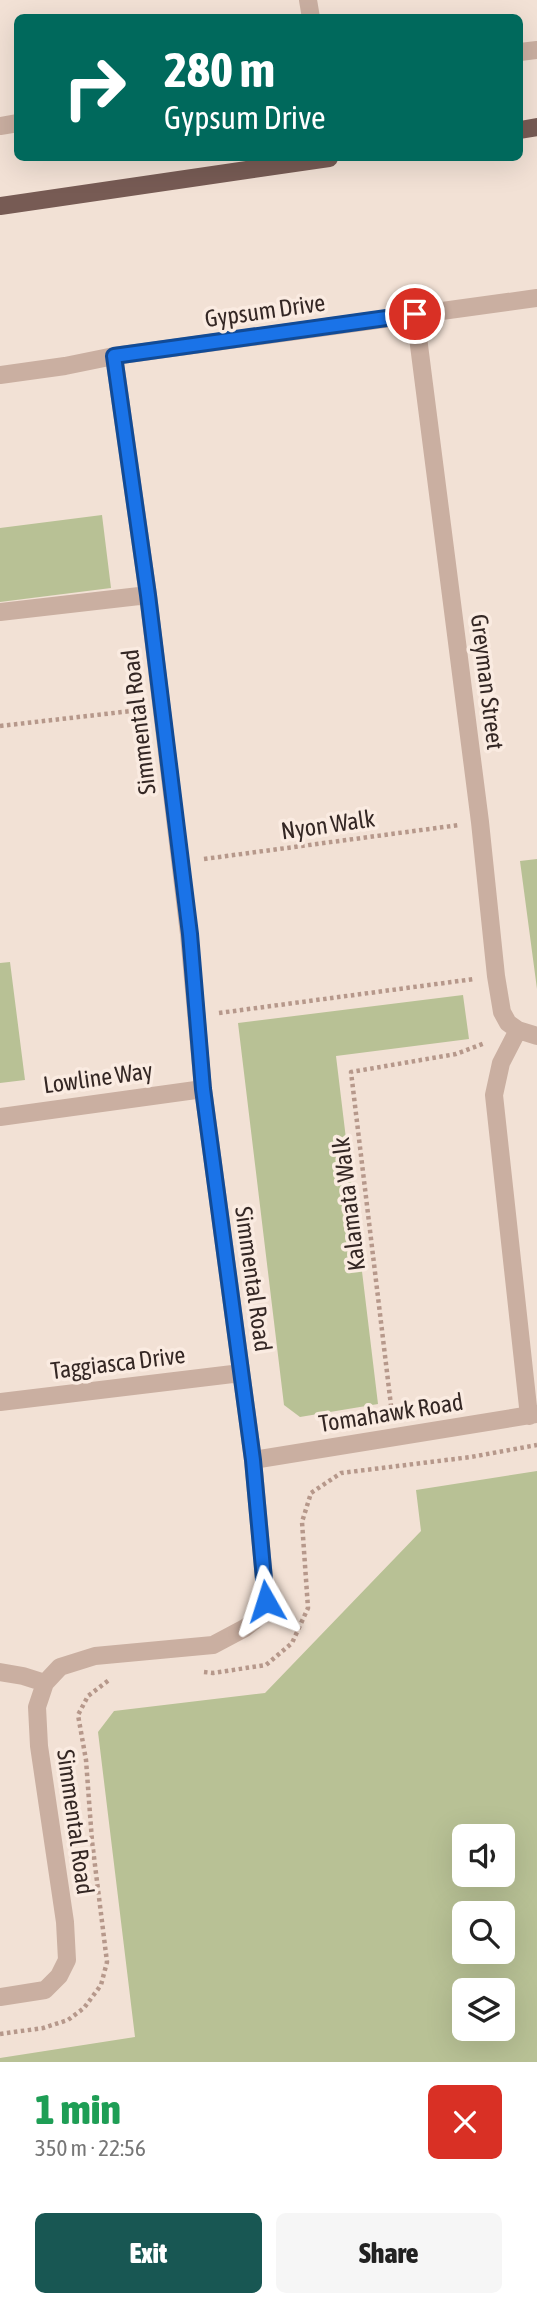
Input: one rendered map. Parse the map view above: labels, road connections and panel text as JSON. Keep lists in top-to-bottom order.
{
  "streets": {
    "street": [
      "Gypsum Drive",
      "Greyman Street",
      "Simmental Road",
      "Lowline Way",
      "Taggiasca Drive",
      "Tomahawk Road"
    ],
    "path": ["Nyon Walk", "Kalamata Walk"]
  },
  "crossings": [
    ["Gypsum Drive", "Greyman Street"],
    ["Gypsum Drive", "Simmental Road"],
    ["Greyman Street", "Nyon Walk"],
    ["Simmental Road", "Nyon Walk"],
    ["Simmental Road", "Lowline Way"],
    ["Simmental Road", "Taggiasca Drive"],
    ["Simmental Road", "Tomahawk Road"],
    ["Kalamata Walk", "Tomahawk Road"]
  ],
  "page": {
    "turn": ["280 m", "Gypsum Drive"],
    "heading": ["1 min", "350 m · 22:56"],
    "buttons": ["Exit", "Share"]
  }
}
